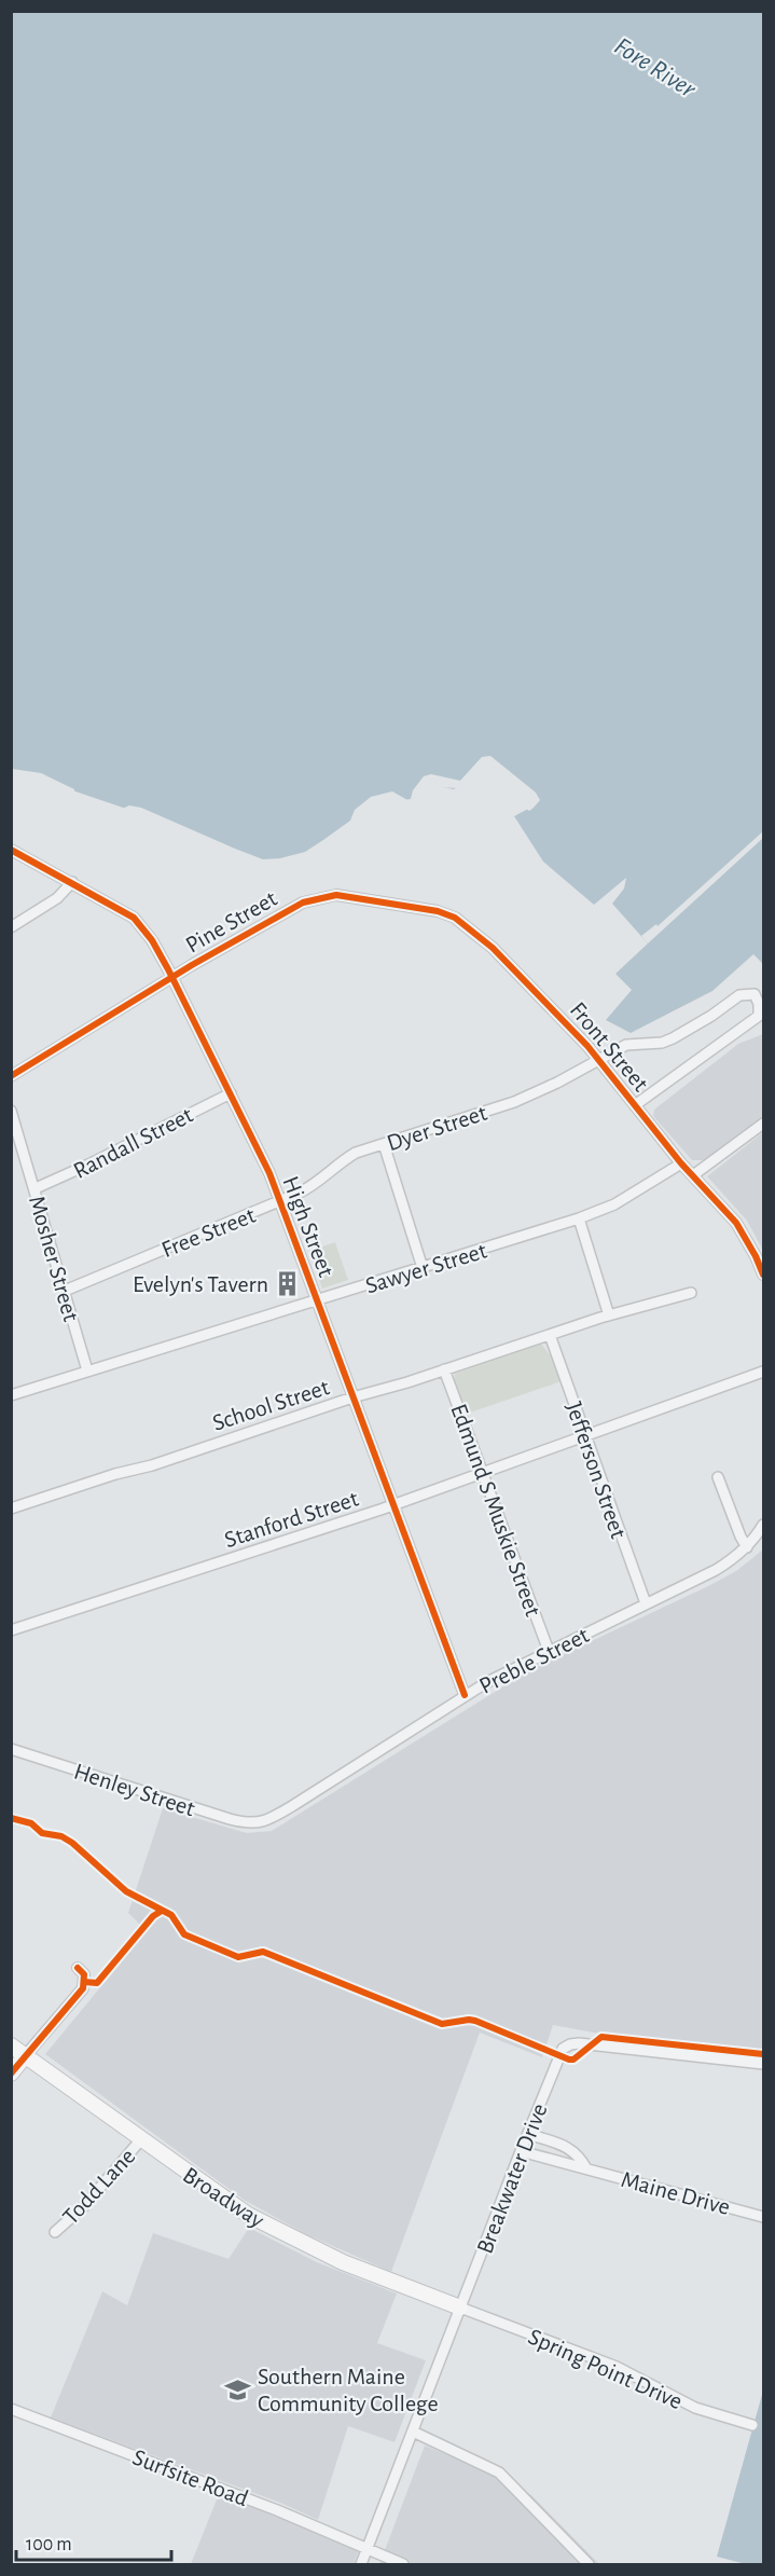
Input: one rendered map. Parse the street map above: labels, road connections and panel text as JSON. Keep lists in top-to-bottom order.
{
  "streets": {
    "street": [
      "Pine Street",
      "Front Street",
      "Dyer Street",
      "Randall Street",
      "High Street",
      "Free Street",
      "Mosher Street",
      "Sawyer Street",
      "School Street",
      "Jefferson Street",
      "Edmund S Muskie Street",
      "Stanford Street",
      "Preble Street",
      "Henley Street",
      "Breakwater Drive",
      "Todd Lane",
      "Maine Drive",
      "Broadway",
      "Spring Point Drive",
      "Surfsite Road"
    ]
  },
  "crossings": [
    ["Pine Street", "Front Street"],
    ["Pine Street", "High Street"],
    ["Front Street", "Dyer Street"],
    ["Front Street", "Sawyer Street"],
    ["Dyer Street", "High Street"],
    ["Dyer Street", "Free Street"],
    ["Randall Street", "High Street"],
    ["Randall Street", "Mosher Street"],
    ["High Street", "Free Street"],
    ["High Street", "Sawyer Street"],
    ["High Street", "School Street"],
    ["High Street", "Stanford Street"],
    ["High Street", "Preble Street"],
    ["Free Street", "Mosher Street"],
    ["Mosher Street", "Sawyer Street"],
    ["School Street", "Jefferson Street"],
    ["School Street", "Edmund S Muskie Street"],
    ["Jefferson Street", "Stanford Street"],
    ["Jefferson Street", "Preble Street"],
    ["Edmund S Muskie Street", "Stanford Street"],
    ["Edmund S Muskie Street", "Preble Street"],
    ["Preble Street", "Henley Street"],
    ["Breakwater Drive", "Maine Drive"],
    ["Breakwater Drive", "Broadway"],
    ["Breakwater Drive", "Spring Point Drive"],
    ["Breakwater Drive", "Surfsite Road"],
    ["Todd Lane", "Broadway"],
    ["Broadway", "Spring Point Drive"]
  ],
  "water": ["Fore River"],
  "places": {
    "building": ["Evelyn's Tavern"],
    "school or university": ["Southern Maine Community College"]
  },
  "scale_bar": "100 m"
}
